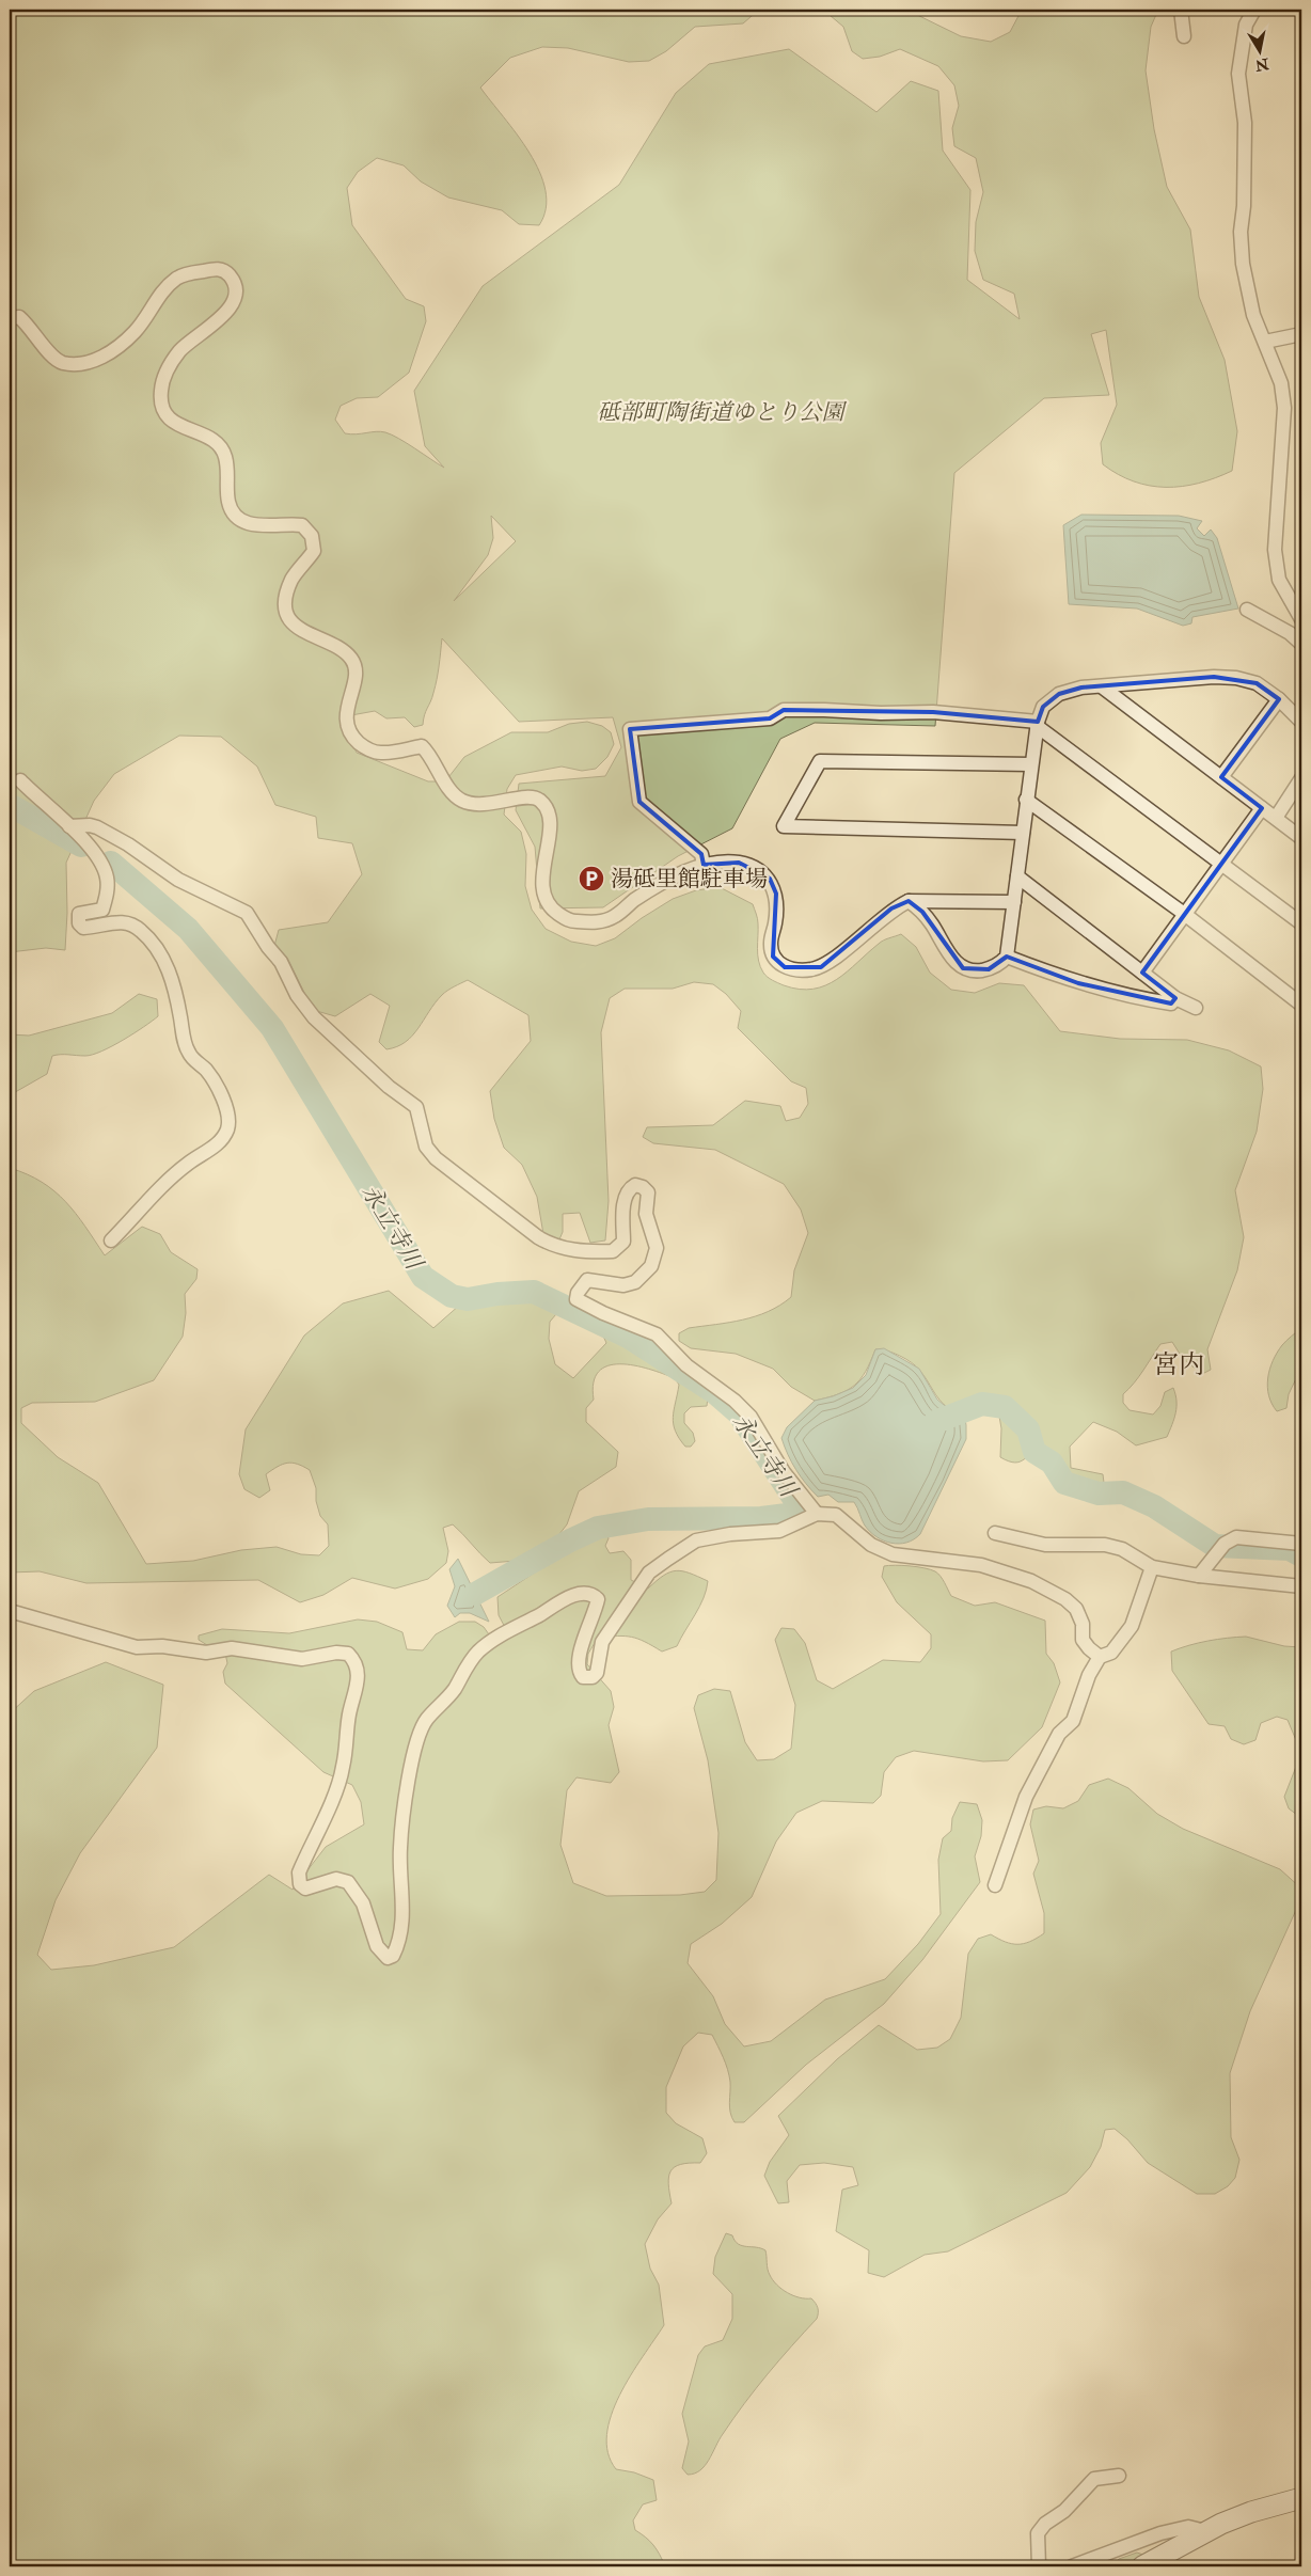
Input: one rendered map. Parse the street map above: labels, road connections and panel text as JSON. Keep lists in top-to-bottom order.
{
  "districts": ["宮内"],
  "water": ["永立寺川"],
  "parks": ["砥部町陶街道ゆとり公園"],
  "places": {
    "parking": ["湯砥里館駐車場"]
  },
  "north": "bottom"
}
